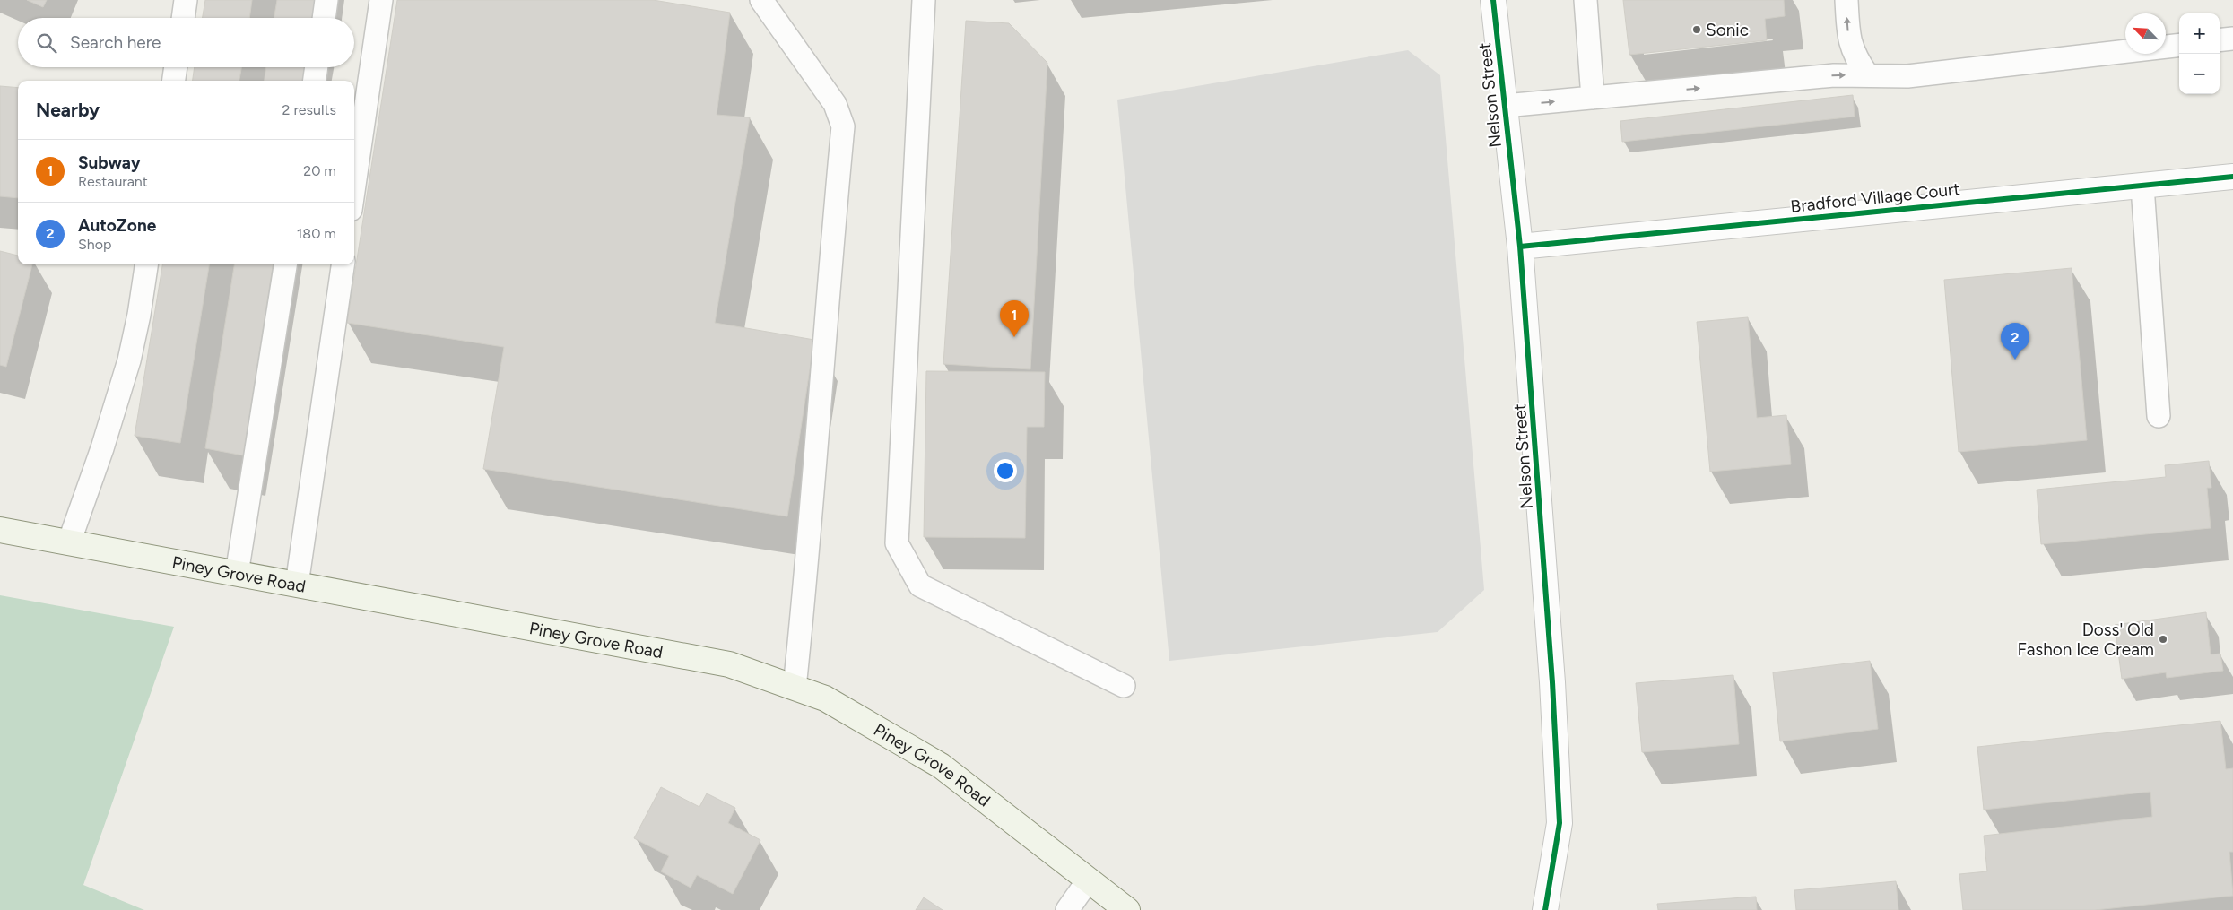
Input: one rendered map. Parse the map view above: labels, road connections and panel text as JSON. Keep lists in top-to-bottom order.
{
  "streets": {
    "main road": ["Piney Grove Road"],
    "street": ["Nelson Street", "Bradford Village Court"]
  },
  "crossings": [
    ["Nelson Street", "Bradford Village Court"]
  ],
  "places": ["Sonic", "Doss' Old Fashon Ice Cream"],
  "north": "top left",
  "page": {
    "map_buttons": ["+", "−"],
    "search": "Search here",
    "heading": ["Nearby", "2 results"],
    "list": [
      {
        "mark": "1",
        "name": "Subway",
        "note": "Restaurant",
        "value": "20 m"
      },
      {
        "mark": "2",
        "name": "AutoZone",
        "note": "Shop",
        "value": "180 m"
      }
    ],
    "pins": ["1", "2"]
  }
}
